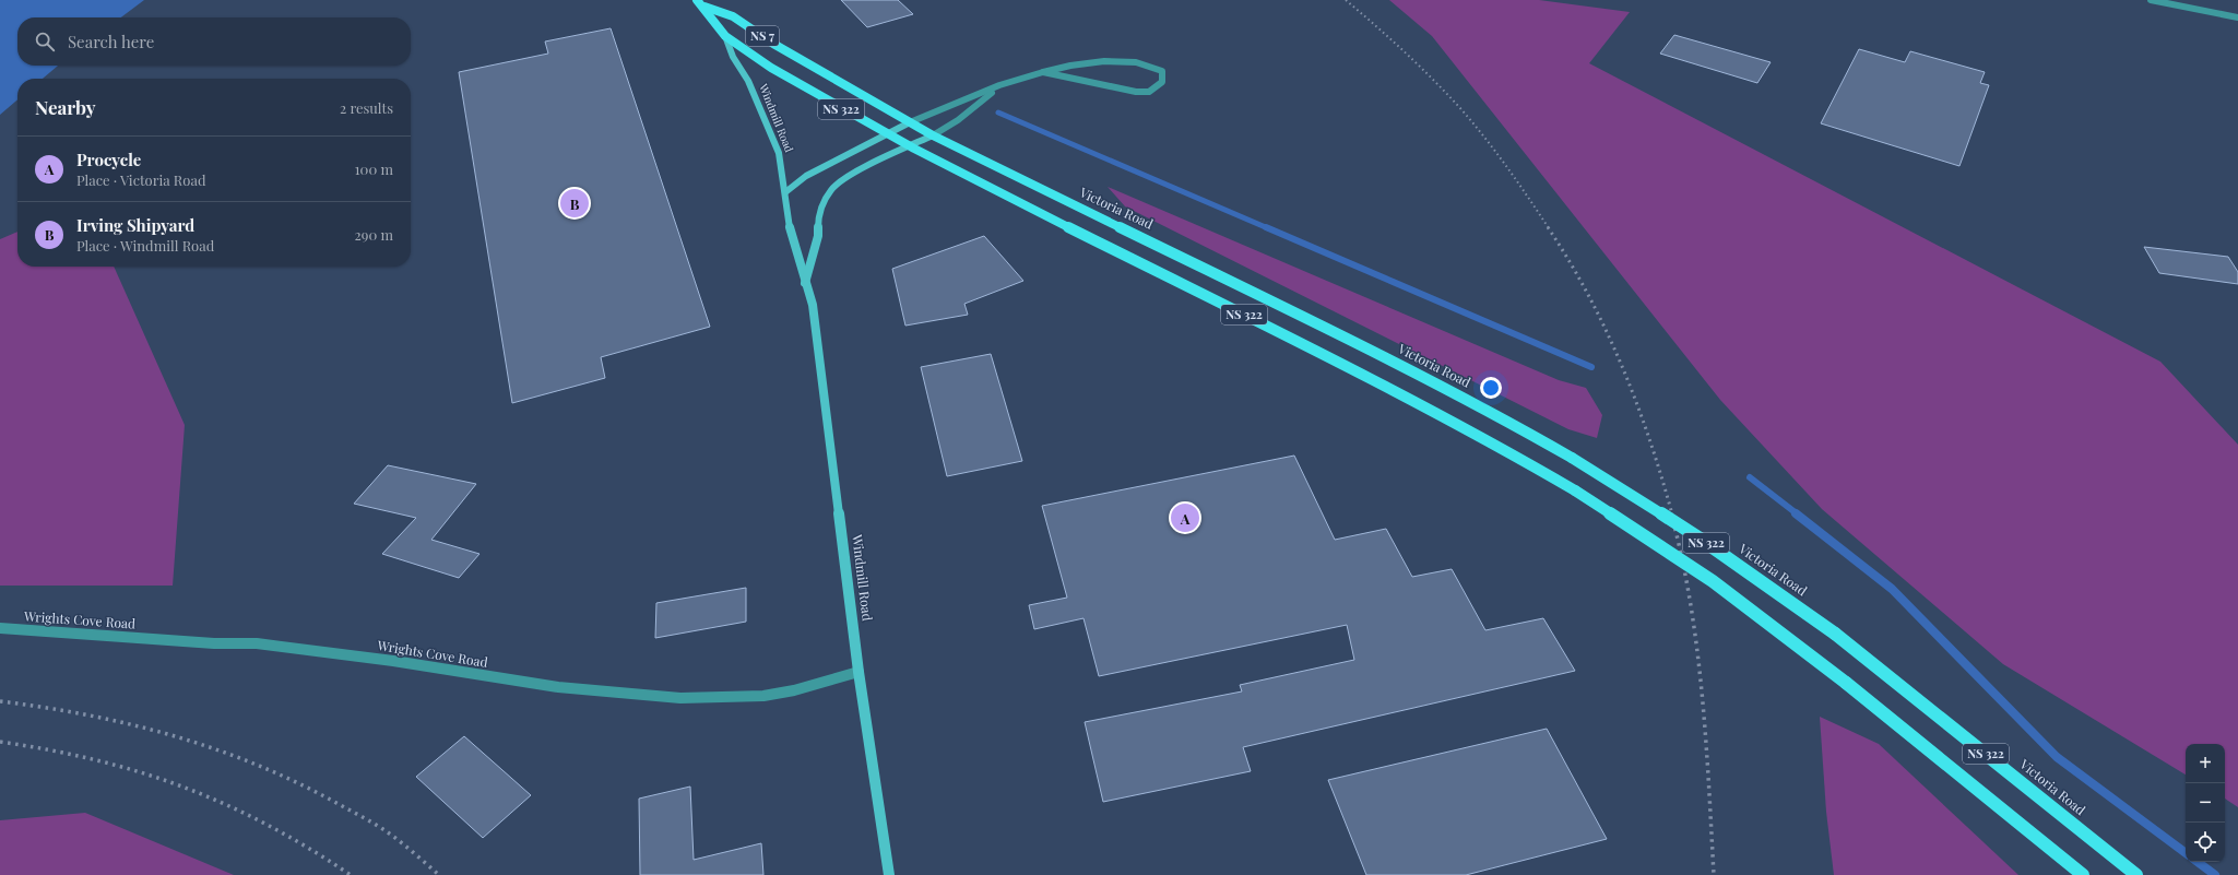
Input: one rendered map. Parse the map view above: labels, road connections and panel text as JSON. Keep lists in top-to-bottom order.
{
  "streets": {
    "main road": [
      "NS 7",
      "NS 322",
      "Windmill Road",
      "Victoria Road"
    ],
    "street": ["Wrights Cove Road"]
  },
  "crossings": [
    ["NS 322", "Windmill Road"],
    ["Windmill Road", "Victoria Road"],
    ["Windmill Road", "Wrights Cove Road"]
  ],
  "page": {
    "search": "Search here",
    "heading": ["Nearby", "2 results"],
    "list": [
      {
        "mark": "A",
        "name": "Procycle",
        "note": "Place · Victoria Road",
        "value": "100 m"
      },
      {
        "mark": "B",
        "name": "Irving Shipyard",
        "note": "Place · Windmill Road",
        "value": "290 m"
      }
    ],
    "pins": ["B", "A"],
    "map_buttons": ["+", "−"]
  }
}
